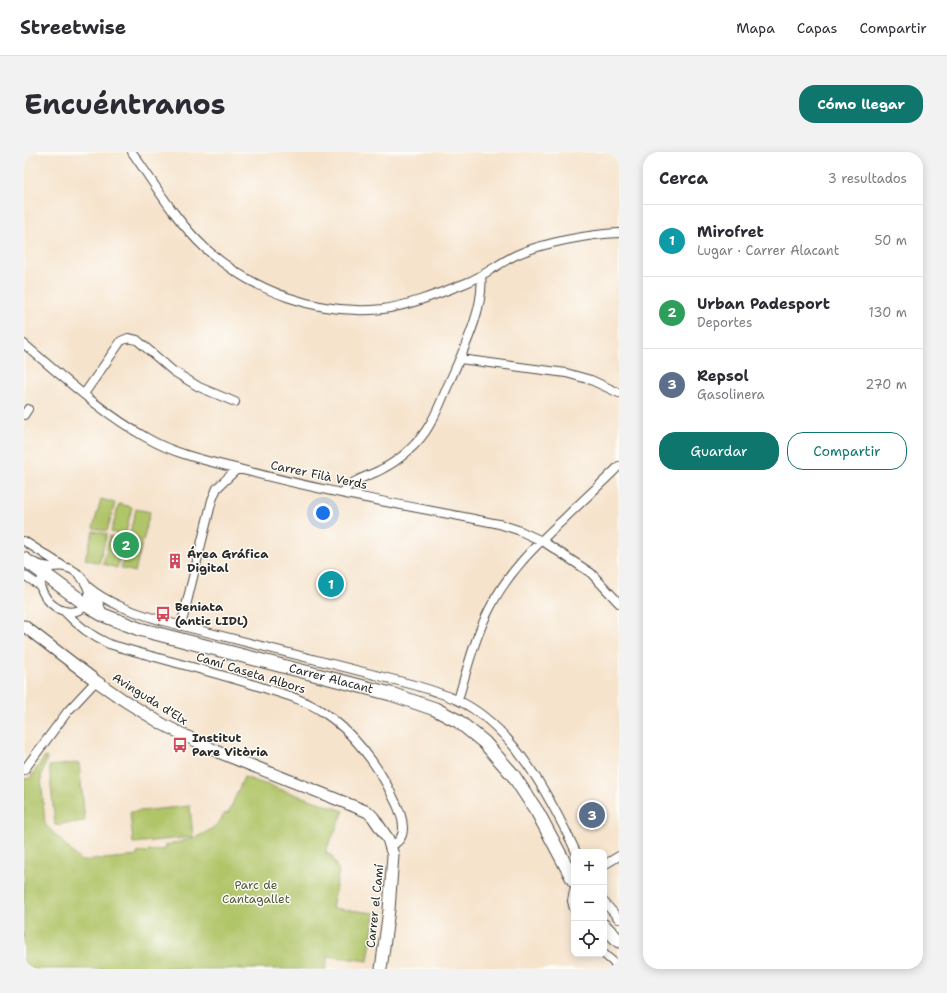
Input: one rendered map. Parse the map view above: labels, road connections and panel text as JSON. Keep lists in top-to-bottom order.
{
  "streets": {
    "main road": ["Carrer Alacant"],
    "street": [
      "Carrer Filà Verds",
      "Camí Caseta Albors",
      "Avinguda d'Elx",
      "Carrer el Camí"
    ]
  },
  "crossings": [
    ["Camí Caseta Albors", "Avinguda d'Elx"],
    ["Camí Caseta Albors", "Carrer el Camí"],
    ["Avinguda d'Elx", "Carrer el Camí"]
  ],
  "parks": ["Parc de Cantagallet"],
  "places": {
    "building": ["Área Gráfica Digital"],
    "bus stop": ["Beniata (antic LIDL)", "Institut Pare Vitòria"]
  },
  "page": {
    "header": "Streetwise",
    "nav": ["Mapa", "Capas", "Compartir"],
    "title": "Encuéntranos",
    "buttons": [
      "Cómo llegar",
      ["Guardar", "Compartir"]
    ],
    "heading": ["Cerca", "3 resultados"],
    "list": [
      {
        "mark": "1",
        "name": "Mirofret",
        "note": "Lugar · Carrer Alacant",
        "value": "50 m"
      },
      {
        "mark": "2",
        "name": "Urban Padesport",
        "note": "Deportes",
        "value": "130 m"
      },
      {
        "mark": "3",
        "name": "Repsol",
        "note": "Gasolinera",
        "value": "270 m"
      }
    ],
    "pins": ["2", "1", "3"],
    "map_buttons": ["+", "−"]
  }
}
